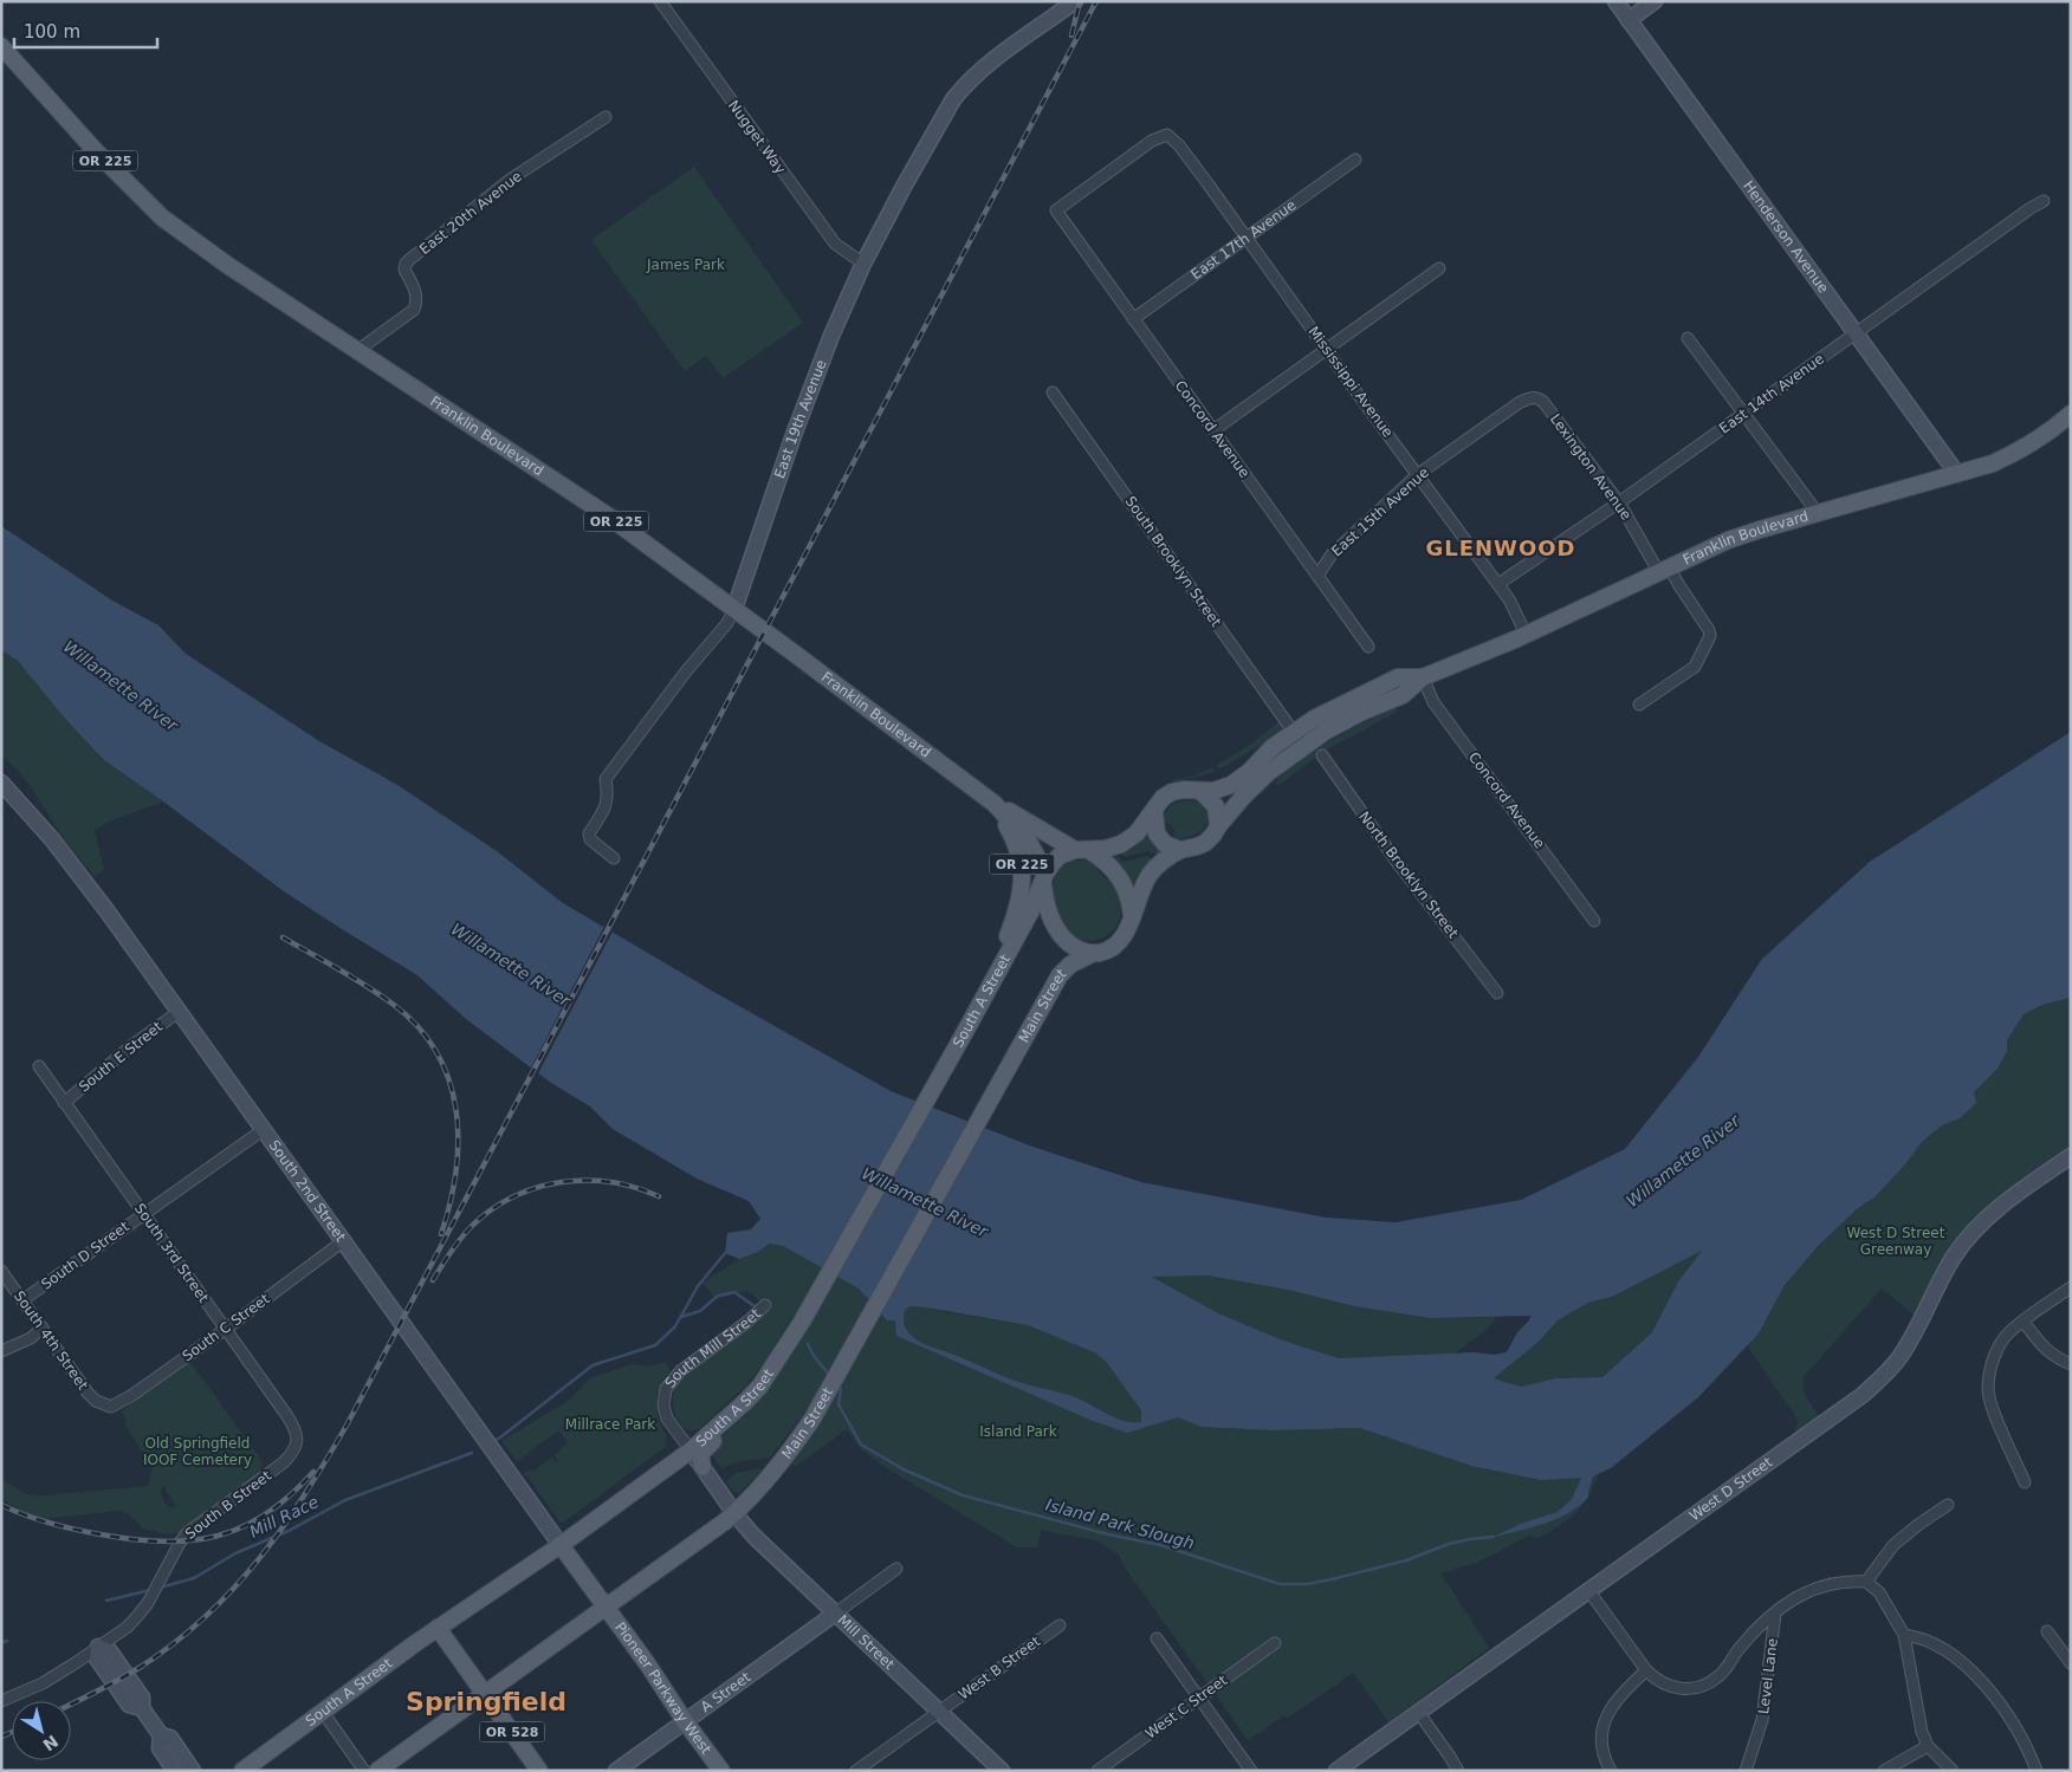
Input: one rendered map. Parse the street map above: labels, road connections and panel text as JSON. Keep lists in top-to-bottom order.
{
  "streets": {
    "main road": [
      "OR 225",
      "Franklin Boulevard",
      "South A Street",
      "Main Street",
      "South 2nd Street",
      "Pioneer Parkway West",
      "OR 528"
    ],
    "street": [
      "Nugget Way",
      "East 20th Avenue",
      "Henderson Avenue",
      "East 17th Avenue",
      "Mississippi Avenue",
      "East 14th Avenue",
      "East 19th Avenue",
      "Concord Avenue",
      "Lexington Avenue",
      "East 15th Avenue",
      "South Brooklyn Street",
      "North Brooklyn Street",
      "South E Street",
      "South 3rd Street",
      "South D Street",
      "South C Street",
      "South 4th Street",
      "South Mill Street",
      "West D Street",
      "South B Street",
      "Mill Street",
      "West B Street",
      "Level Lane",
      "A Street",
      "West C Street"
    ]
  },
  "crossings": [
    ["Nugget Way", "East 19th Avenue"],
    ["OR 225", "Franklin Boulevard"],
    ["OR 225", "South A Street"],
    ["East 20th Avenue", "Franklin Boulevard"],
    ["Henderson Avenue", "East 14th Avenue"],
    ["Henderson Avenue", "Franklin Boulevard"],
    ["East 17th Avenue", "Mississippi Avenue"],
    ["East 17th Avenue", "Concord Avenue"],
    ["Mississippi Avenue", "East 14th Avenue"],
    ["Mississippi Avenue", "Concord Avenue"],
    ["Mississippi Avenue", "Franklin Boulevard"],
    ["Mississippi Avenue", "East 15th Avenue"],
    ["East 14th Avenue", "Lexington Avenue"],
    ["East 19th Avenue", "Franklin Boulevard"],
    ["Concord Avenue", "Franklin Boulevard"],
    ["Concord Avenue", "East 15th Avenue"],
    ["Franklin Boulevard", "Lexington Avenue"],
    ["Franklin Boulevard", "South Brooklyn Street"],
    ["Franklin Boulevard", "South A Street"],
    ["Franklin Boulevard", "Main Street"],
    ["Lexington Avenue", "East 15th Avenue"],
    ["South A Street", "Main Street"],
    ["South A Street", "South 2nd Street"],
    ["South A Street", "South Mill Street"],
    ["South A Street", "OR 528"],
    ["Main Street", "South 2nd Street"],
    ["Main Street", "South Mill Street"],
    ["Main Street", "Mill Street"],
    ["Main Street", "Pioneer Parkway West"],
    ["Main Street", "OR 528"],
    ["South E Street", "South 2nd Street"],
    ["South E Street", "South 3rd Street"],
    ["South 2nd Street", "South D Street"],
    ["South 2nd Street", "South C Street"],
    ["South 2nd Street", "Pioneer Parkway West"],
    ["South 3rd Street", "South D Street"],
    ["South 3rd Street", "South C Street"],
    ["South 3rd Street", "South B Street"],
    ["South D Street", "South 4th Street"],
    ["South C Street", "South 4th Street"],
    ["South Mill Street", "Mill Street"],
    ["Mill Street", "West B Street"],
    ["Mill Street", "A Street"],
    ["Pioneer Parkway West", "A Street"]
  ],
  "districts": ["GLENWOOD", "Springfield"],
  "water": ["Willamette River", "Mill Race", "Island Park Slough"],
  "parks": [
    "James Park",
    "West D Street Greenway",
    "Millrace Park",
    "Island Park",
    "Old Springfield IOOF Cemetery"
  ],
  "scale_bar": "100 m",
  "north": "bottom right"
}
